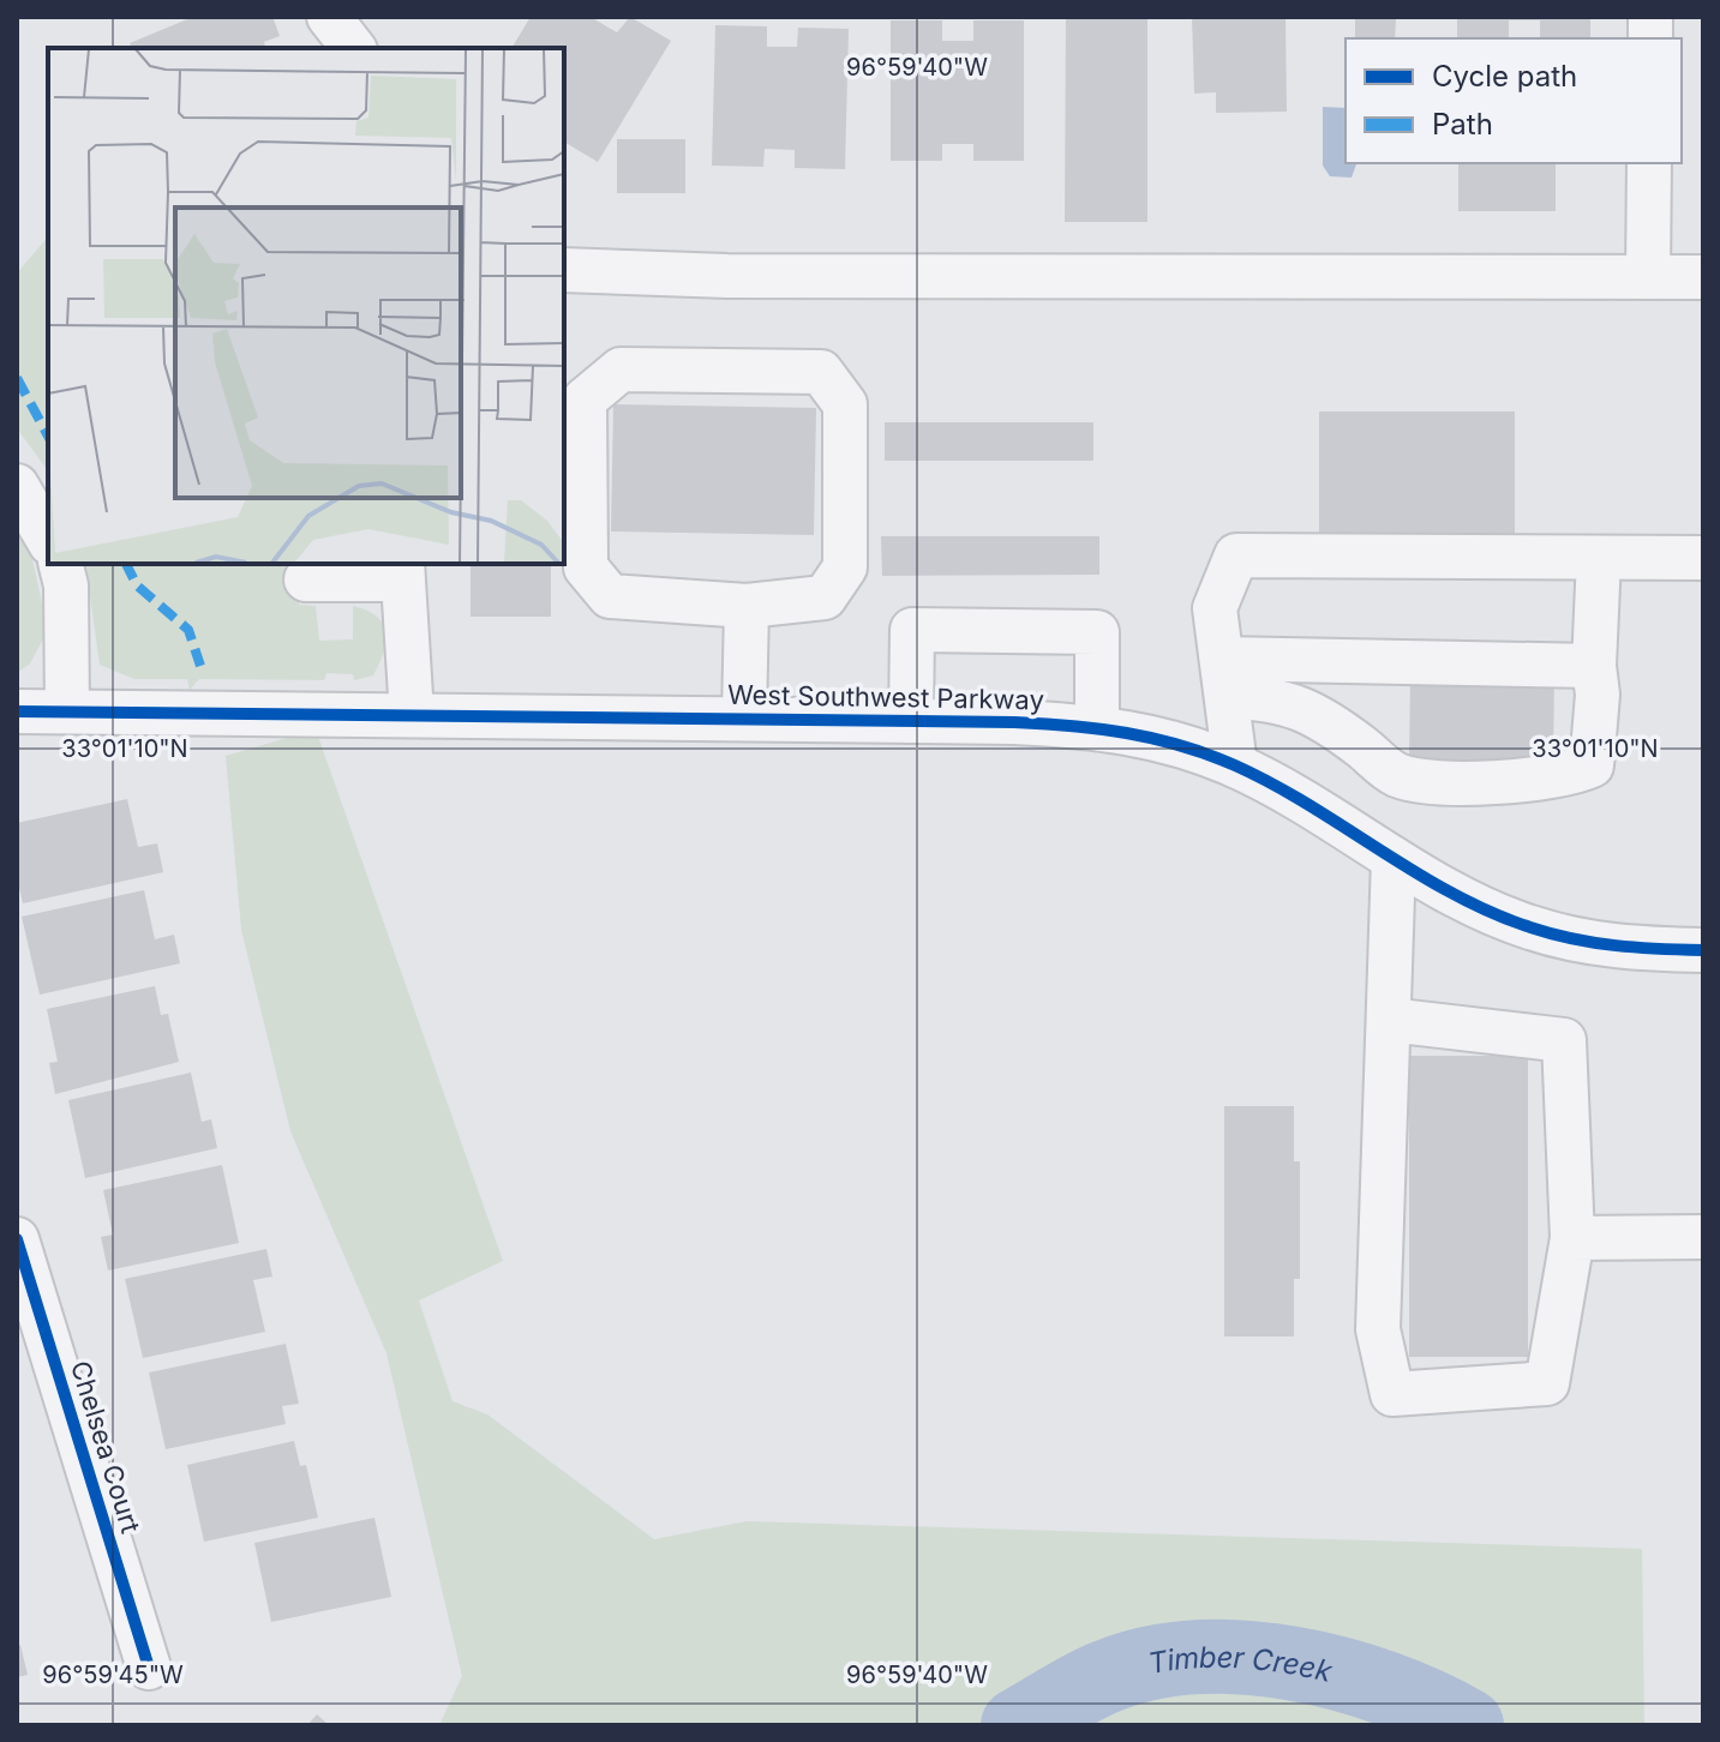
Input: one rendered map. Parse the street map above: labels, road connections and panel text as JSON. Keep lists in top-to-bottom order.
{
  "streets": {
    "street": ["West Southwest Parkway", "Chelsea Court"]
  },
  "water": ["Timber Creek"],
  "legend": ["Cycle path", "Path"],
  "coordinates": ["96°59'40\"W", "33°01'10\"N", "96°59'45\"W"]
}
